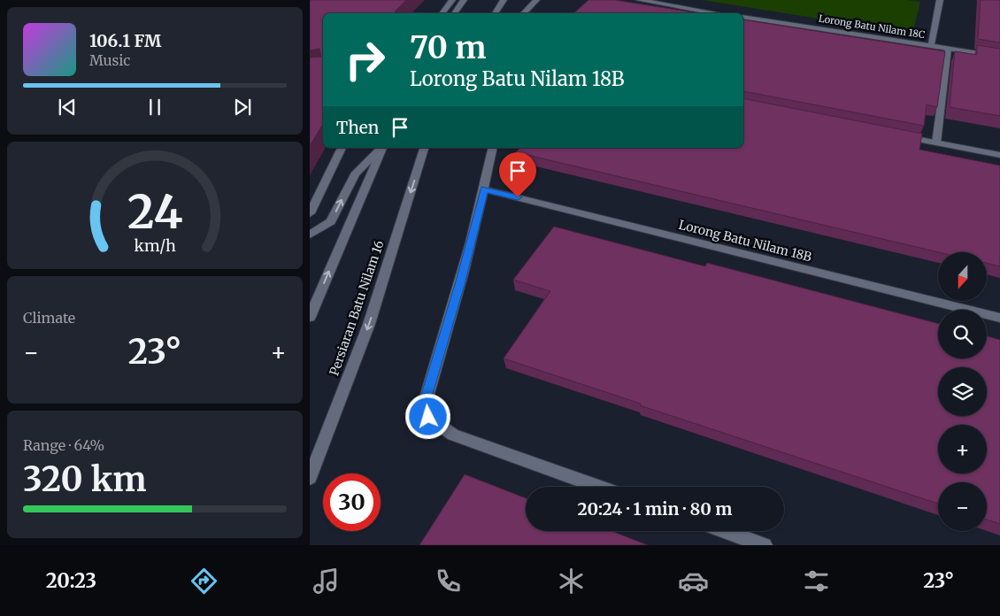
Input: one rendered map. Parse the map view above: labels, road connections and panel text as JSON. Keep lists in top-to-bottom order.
{
  "streets": {
    "street": ["Lorong Batu Nilam 18C", "Lorong Batu Nilam 18B", "Persiaran Batu Nilam 16"]
  },
  "north": "bottom",
  "page": {
    "turn": ["70 m", "Lorong Batu Nilam 18B"],
    "song": ["106.1 FM", "Music"],
    "then": "Then",
    "map_buttons": ["+", "−"],
    "tile": [
      "Climate",
      ["Range · 64%", "320 km"]
    ],
    "heat": ["−", "23°", "+"],
    "limit": "30",
    "trip": "20:24 · 1 min · 80 m",
    "tabs": ["20:23", "23°"],
    "gauge": ["24", "km/h"]
  }
}
